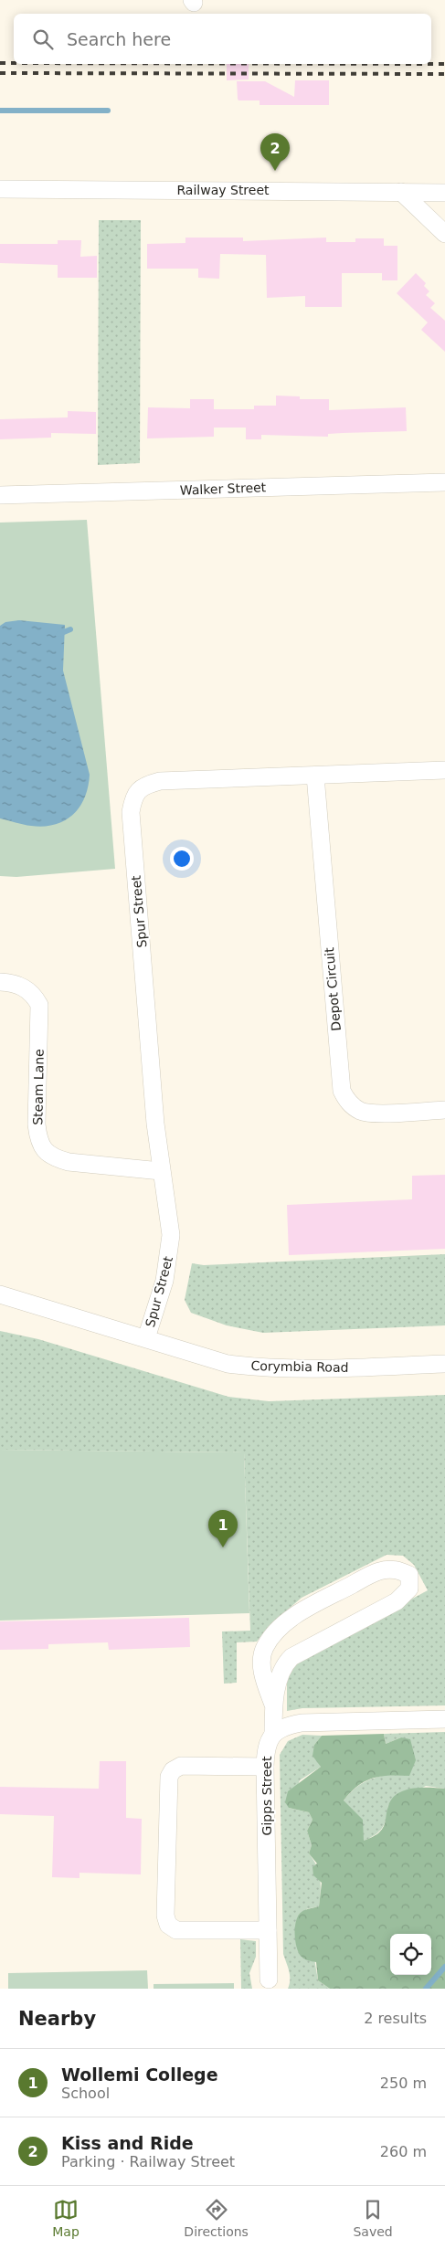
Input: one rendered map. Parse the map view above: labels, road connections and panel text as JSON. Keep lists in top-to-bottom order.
{
  "streets": {
    "street": [
      "Railway Street",
      "Walker Street",
      "Spur Street",
      "Depot Circuit",
      "Steam Lane",
      "Corymbia Road",
      "Gipps Street"
    ]
  },
  "crossings": [
    ["Spur Street", "Depot Circuit"],
    ["Spur Street", "Steam Lane"],
    ["Spur Street", "Corymbia Road"]
  ],
  "page": {
    "search": "Search here",
    "pins": ["2", "1"],
    "heading": ["Nearby", "2 results"],
    "list": [
      {
        "mark": "1",
        "name": "Wollemi College",
        "note": "School",
        "value": "250 m"
      },
      {
        "mark": "2",
        "name": "Kiss and Ride",
        "note": "Parking · Railway Street",
        "value": "260 m"
      }
    ],
    "nav": ["Map", "Directions", "Saved"]
  }
}
